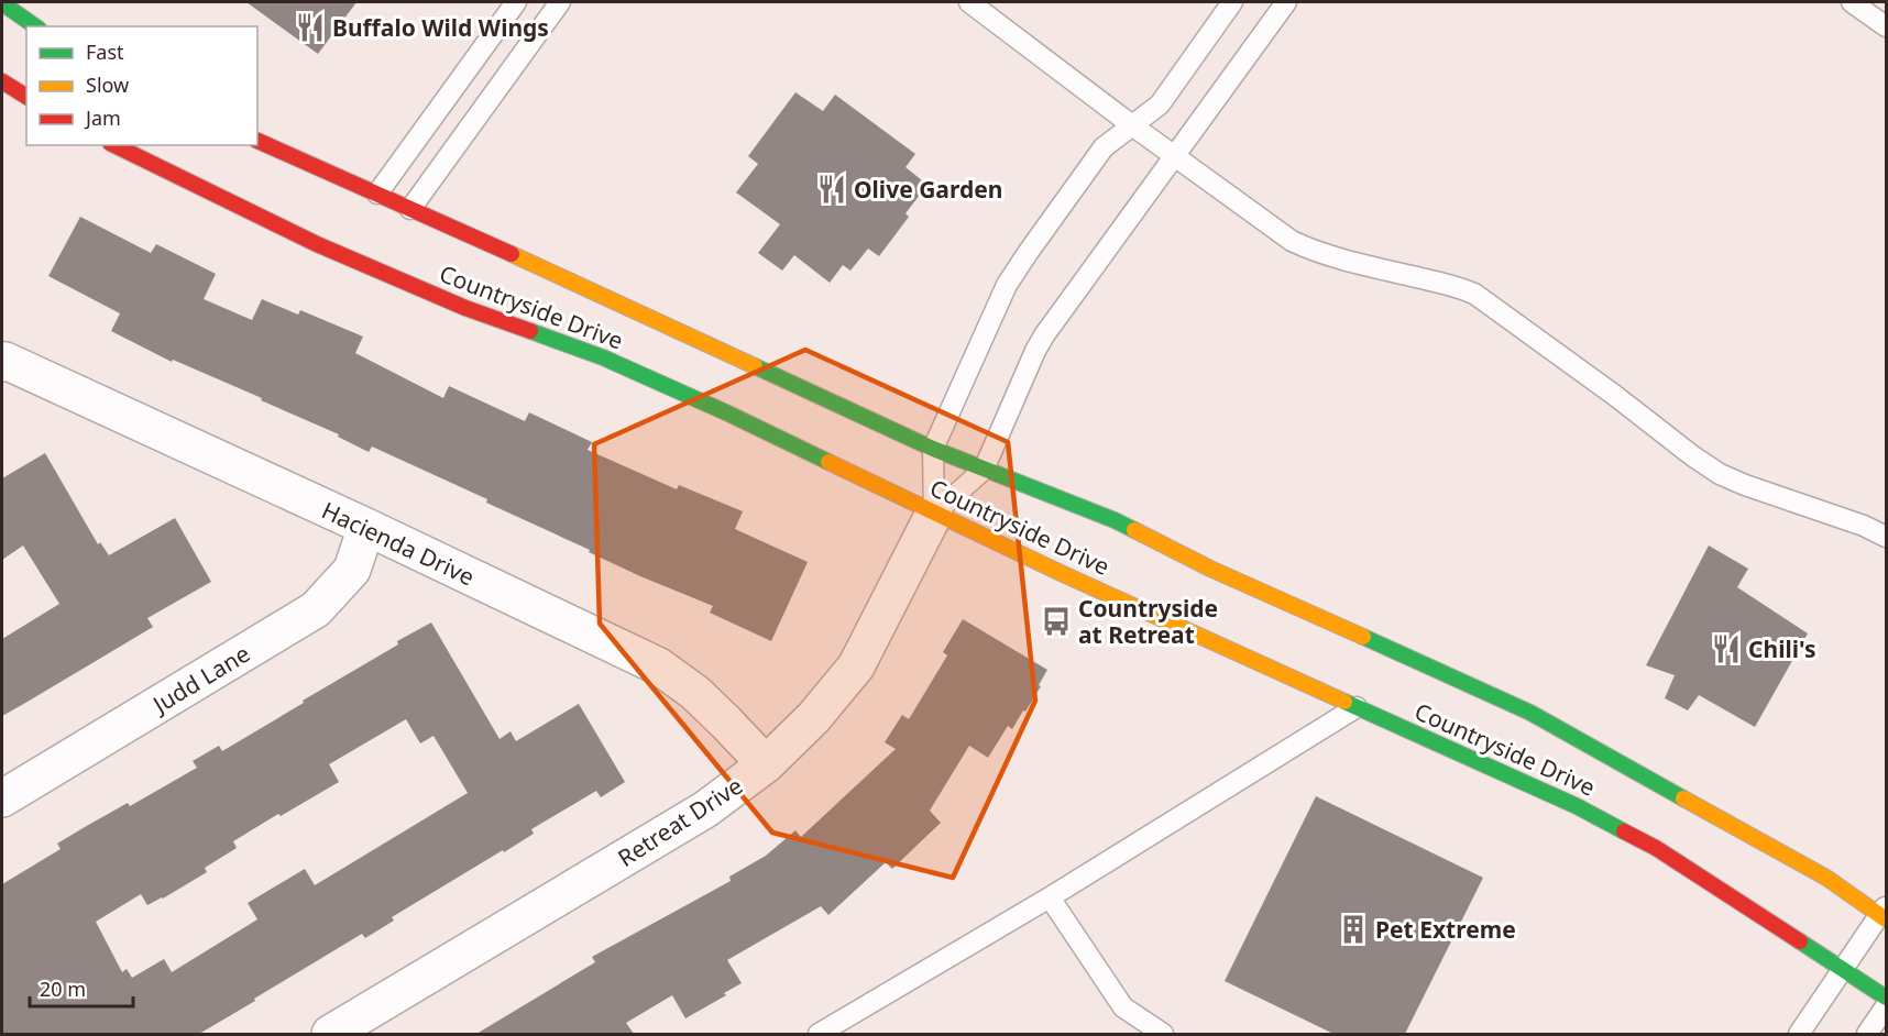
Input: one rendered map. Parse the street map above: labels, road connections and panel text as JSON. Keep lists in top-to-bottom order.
{
  "streets": {
    "street": [
      "Countryside Drive",
      "Hacienda Drive",
      "Judd Lane",
      "Retreat Drive"
    ]
  },
  "crossings": [
    ["Countryside Drive", "Retreat Drive"],
    ["Hacienda Drive", "Judd Lane"],
    ["Hacienda Drive", "Retreat Drive"]
  ],
  "places": {
    "restaurant": ["Buffalo Wild Wings", "Olive Garden", "Chili's"],
    "bus stop": ["Countryside at Retreat"],
    "building": ["Pet Extreme"]
  },
  "legend": ["Fast", "Slow", "Jam"],
  "scale_bar": "20 m"
}
